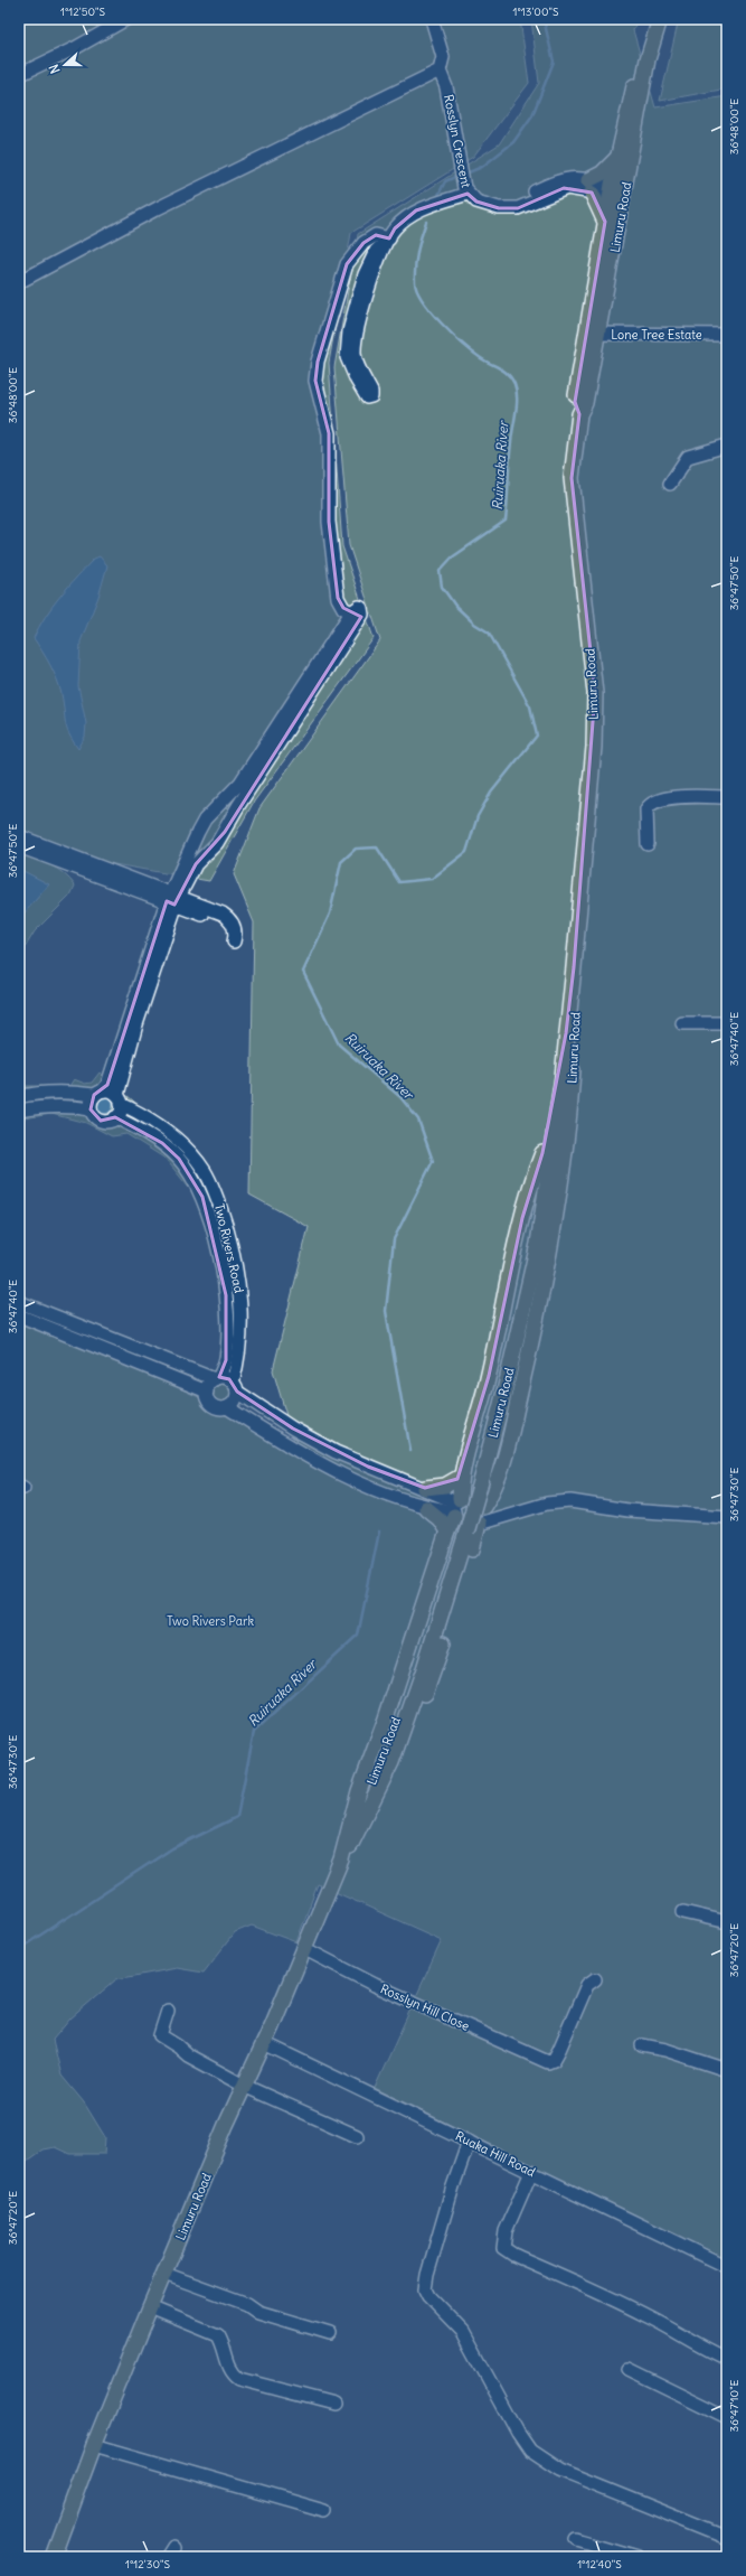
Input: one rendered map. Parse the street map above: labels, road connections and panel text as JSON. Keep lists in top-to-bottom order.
{
  "streets": {
    "main road": ["Limuru Road"],
    "street": [
      "Rosslyn Crescent",
      "Lone Tree Estate",
      "Two Rivers Road",
      "Rosslyn Hill Close",
      "Ruaka Hill Road"
    ]
  },
  "crossings": [
    ["Limuru Road", "Lone Tree Estate"],
    ["Limuru Road", "Rosslyn Hill Close"],
    ["Limuru Road", "Ruaka Hill Road"]
  ],
  "water": ["Ruiruaka River"],
  "parks": ["Two Rivers Park"],
  "north": "left",
  "coordinates": [
    "1°12'50\"S",
    "1°13'00\"S",
    "36°48'00\"E",
    "36°47'50\"E",
    "36°47'40\"E",
    "36°47'30\"E",
    "36°47'20\"E",
    "36°47'10\"E",
    "1°12'30\"S",
    "1°12'40\"S"
  ]
}
